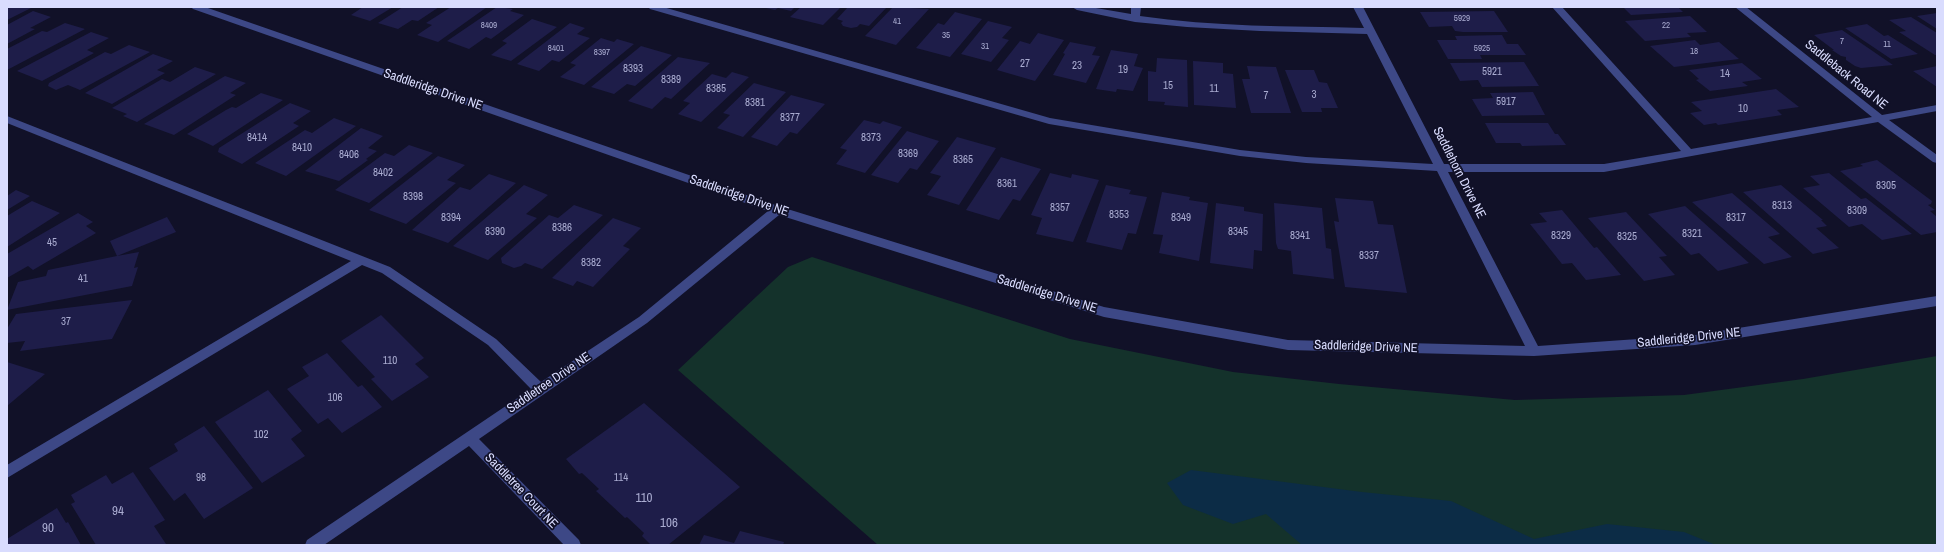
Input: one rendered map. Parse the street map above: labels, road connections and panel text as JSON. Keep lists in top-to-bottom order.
{
  "streets": {
    "street": [
      "Saddleback Road NE",
      "Saddleridge Drive NE",
      "Saddlehorn Drive NE",
      "Saddletree Drive NE",
      "Saddletree Court NE"
    ]
  },
  "crossings": [
    ["Saddleridge Drive NE", "Saddlehorn Drive NE"],
    ["Saddleridge Drive NE", "Saddletree Drive NE"],
    ["Saddletree Drive NE", "Saddletree Court NE"]
  ],
  "house_numbers": [
    "5929",
    "41",
    "8409",
    "22",
    "35",
    "7",
    "11",
    "31",
    "8401",
    "5925",
    "18",
    "8397",
    "27",
    "23",
    "8393",
    "19",
    "5921",
    "14",
    "8389",
    "15",
    "8385",
    "11",
    "3",
    "7",
    "5917",
    "8381",
    "10",
    "8377",
    "8414",
    "8373",
    "8410",
    "8369",
    "8406",
    "8365",
    "8402",
    "8361",
    "8305",
    "8398",
    "8313",
    "8357",
    "8309",
    "8353",
    "8394",
    "8349",
    "8317",
    "8386",
    "8390",
    "8345",
    "8321",
    "8341",
    "8329",
    "8325",
    "45",
    "8337",
    "8382",
    "41",
    "37",
    "110",
    "106",
    "102",
    "98",
    "114",
    "110",
    "94",
    "106",
    "90"
  ]
}
